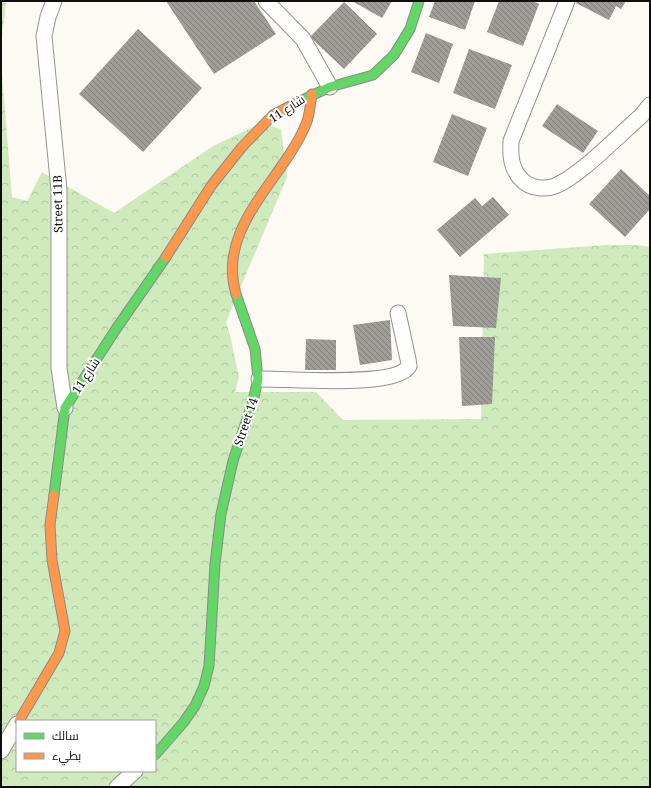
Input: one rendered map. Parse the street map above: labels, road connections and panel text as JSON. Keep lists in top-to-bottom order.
{
  "streets": {
    "street": ["شارع 11", "Street 11B", "Street 14"]
  },
  "crossings": [
    ["شارع 11", "Street 11B"],
    ["شارع 11", "Street 14"]
  ],
  "legend": ["سالك", "بطيء"]
}
